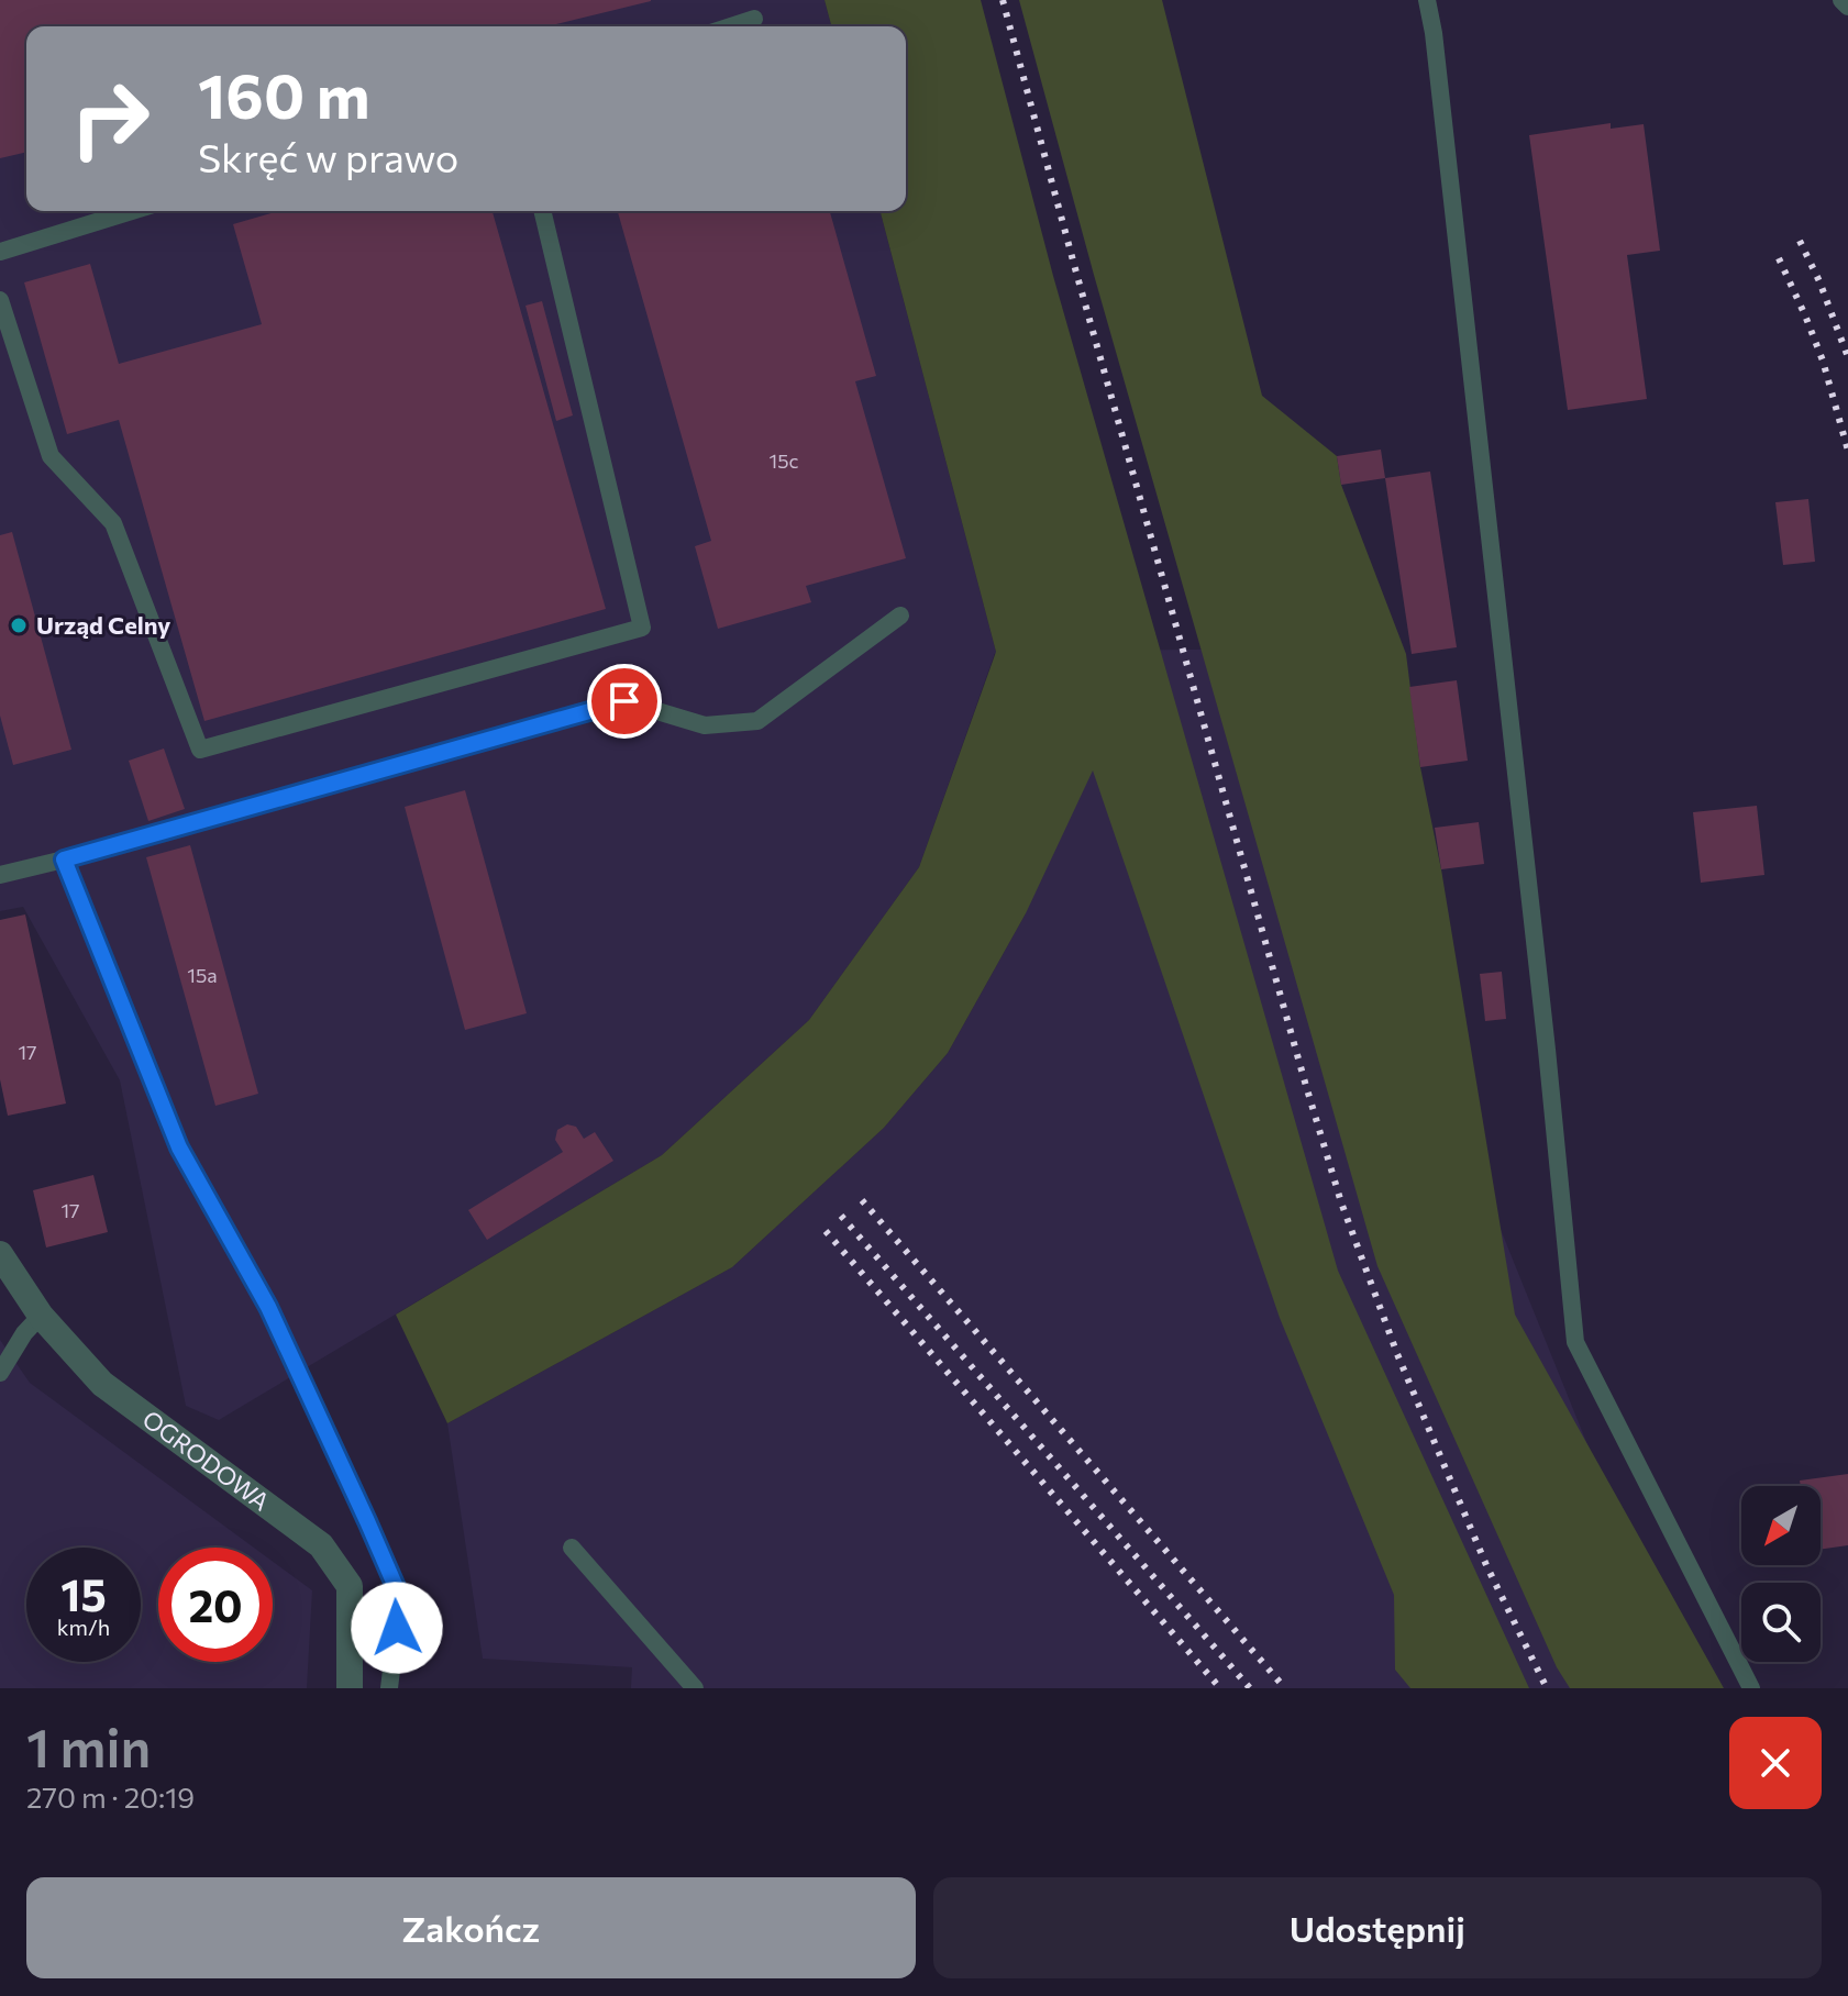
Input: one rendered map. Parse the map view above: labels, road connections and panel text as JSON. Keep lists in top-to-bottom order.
{
  "streets": {
    "street": ["OGRODOWA"]
  },
  "places": ["Urząd Celny"],
  "house_numbers": [
    "15c",
    "15a",
    "17",
    "17"
  ],
  "north": "bottom left",
  "page": {
    "turn": ["160 m", "Skręć w prawo"],
    "speed": "15 km/h",
    "limit": "20",
    "heading": ["1 min", "270 m · 20:19"],
    "buttons": ["Zakończ", "Udostępnij"]
  }
}
